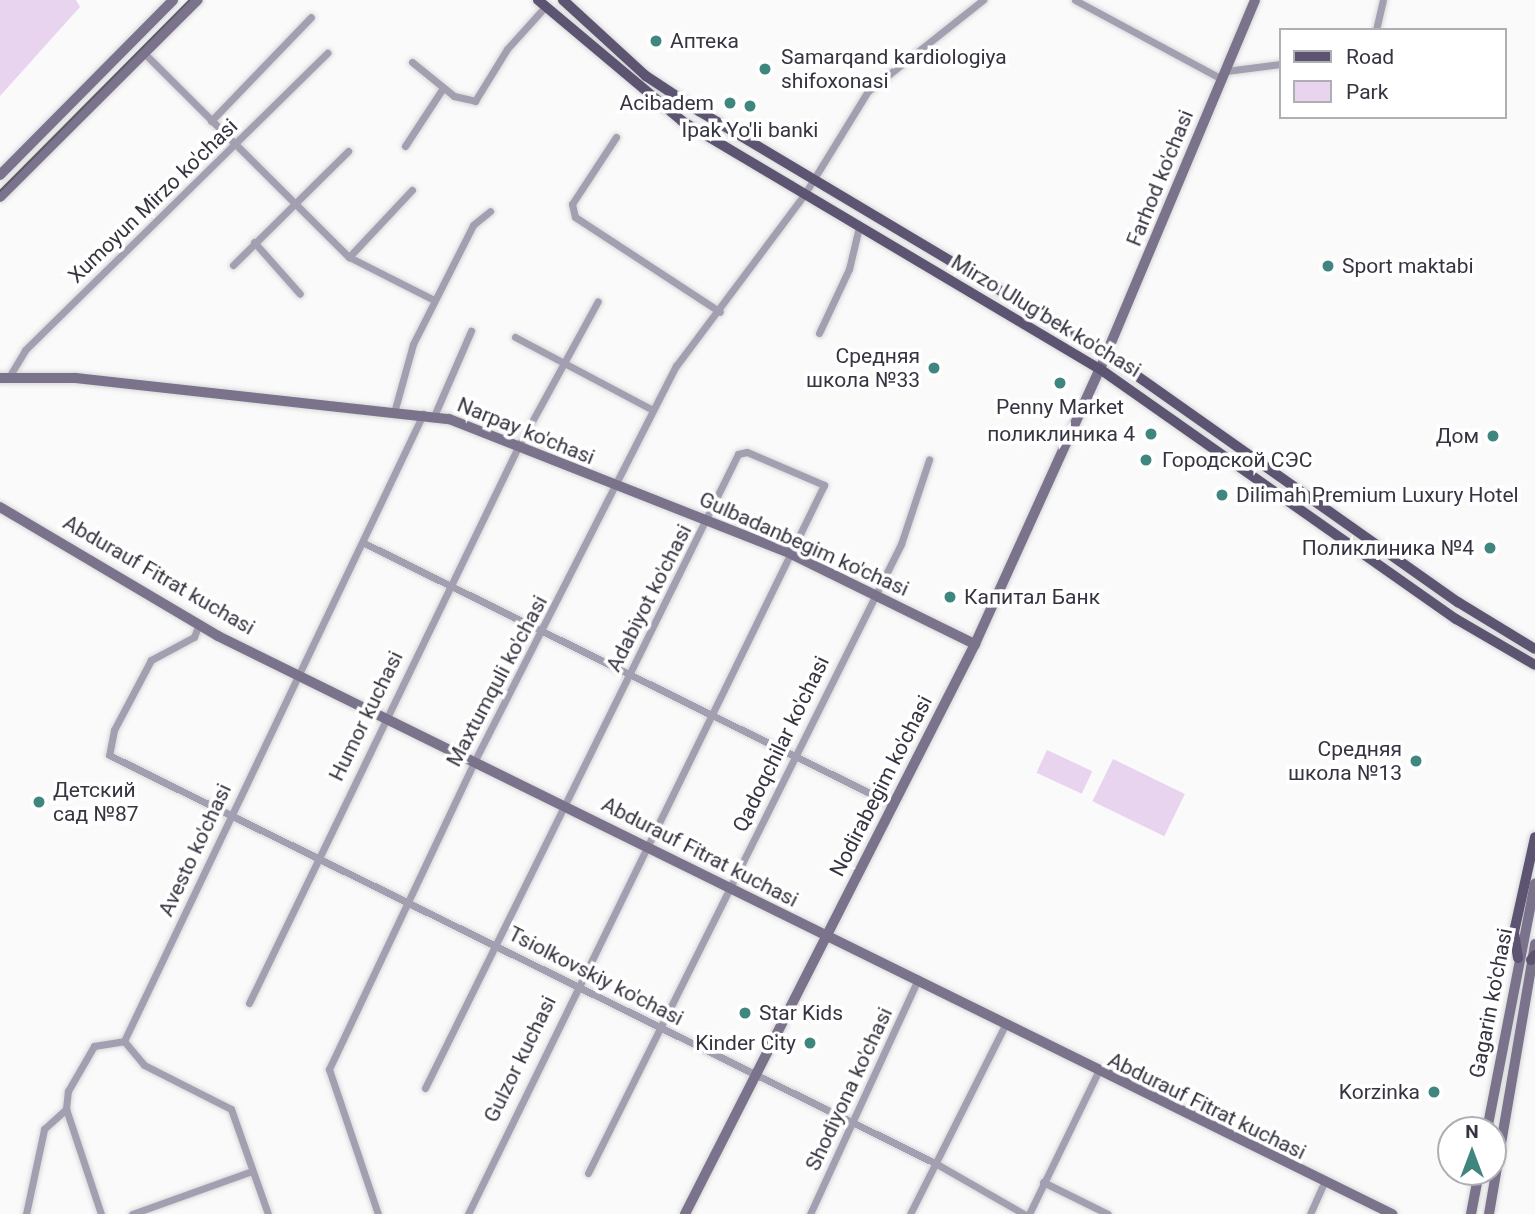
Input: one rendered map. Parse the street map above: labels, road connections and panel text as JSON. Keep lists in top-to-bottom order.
{
  "streets": {
    "main road": ["Mirzo Ulug'bek ko'chasi"],
    "street": [
      "Farhod ko'chasi",
      "Xumoyun Mirzo ko'chasi",
      "Narpay ko'chasi",
      "Gulbadanbegim ko'chasi",
      "Abdurauf Fitrat kuchasi",
      "Adabiyot ko'chasi",
      "Maxtumquli ko'chasi",
      "Humor kuchasi",
      "Qadoqchilar ko'chasi",
      "Nodirabegim ko'chasi",
      "Avesto ko'chasi",
      "Tsiolkovskiy ko'chasi",
      "Gagarin ko'chasi",
      "Gulzor kuchasi",
      "Shodiyona ko'chasi"
    ]
  },
  "crossings": [
    ["Farhod ko'chasi", "Mirzo Ulug'bek ko'chasi"],
    ["Farhod ko'chasi", "Nodirabegim ko'chasi"],
    ["Xumoyun Mirzo ko'chasi", "Narpay ko'chasi"],
    ["Mirzo Ulug'bek ko'chasi", "Maxtumquli ko'chasi"],
    ["Mirzo Ulug'bek ko'chasi", "Nodirabegim ko'chasi"],
    ["Narpay ko'chasi", "Gulbadanbegim ko'chasi"],
    ["Narpay ko'chasi", "Maxtumquli ko'chasi"],
    ["Narpay ko'chasi", "Humor kuchasi"],
    ["Narpay ko'chasi", "Avesto ko'chasi"],
    ["Gulbadanbegim ko'chasi", "Adabiyot ko'chasi"],
    ["Gulbadanbegim ko'chasi", "Maxtumquli ko'chasi"],
    ["Gulbadanbegim ko'chasi", "Qadoqchilar ko'chasi"],
    ["Gulbadanbegim ko'chasi", "Nodirabegim ko'chasi"],
    ["Abdurauf Fitrat kuchasi", "Adabiyot ko'chasi"],
    ["Abdurauf Fitrat kuchasi", "Maxtumquli ko'chasi"],
    ["Abdurauf Fitrat kuchasi", "Humor kuchasi"],
    ["Abdurauf Fitrat kuchasi", "Qadoqchilar ko'chasi"],
    ["Abdurauf Fitrat kuchasi", "Nodirabegim ko'chasi"],
    ["Abdurauf Fitrat kuchasi", "Avesto ko'chasi"],
    ["Abdurauf Fitrat kuchasi", "Tsiolkovskiy ko'chasi"],
    ["Abdurauf Fitrat kuchasi", "Gulzor kuchasi"],
    ["Abdurauf Fitrat kuchasi", "Shodiyona ko'chasi"],
    ["Adabiyot ko'chasi", "Tsiolkovskiy ko'chasi"],
    ["Adabiyot ko'chasi", "Gulzor kuchasi"],
    ["Maxtumquli ko'chasi", "Tsiolkovskiy ko'chasi"],
    ["Humor kuchasi", "Tsiolkovskiy ko'chasi"],
    ["Qadoqchilar ko'chasi", "Tsiolkovskiy ko'chasi"],
    ["Nodirabegim ko'chasi", "Tsiolkovskiy ko'chasi"],
    ["Avesto ko'chasi", "Tsiolkovskiy ko'chasi"],
    ["Tsiolkovskiy ko'chasi", "Gulzor kuchasi"],
    ["Tsiolkovskiy ko'chasi", "Shodiyona ko'chasi"]
  ],
  "places": [
    "Аптека",
    "Samarqand kardiologiya shifoxonasi",
    "Acibadem",
    "Ipak Yo'li banki",
    "Sport maktabi",
    "Средняя школа №33",
    "Penny Market",
    "поликлиника 4",
    "Дом",
    "Городской СЭС",
    "Dilimah Premium Luxury Hotel",
    "Поликлиника №4",
    "Капитал Банк",
    "Средняя школа №13",
    "Детский сад №87",
    "Star Kids",
    "Kinder City",
    "Korzinka"
  ],
  "legend": ["Road", "Park"],
  "north": "top"
}
